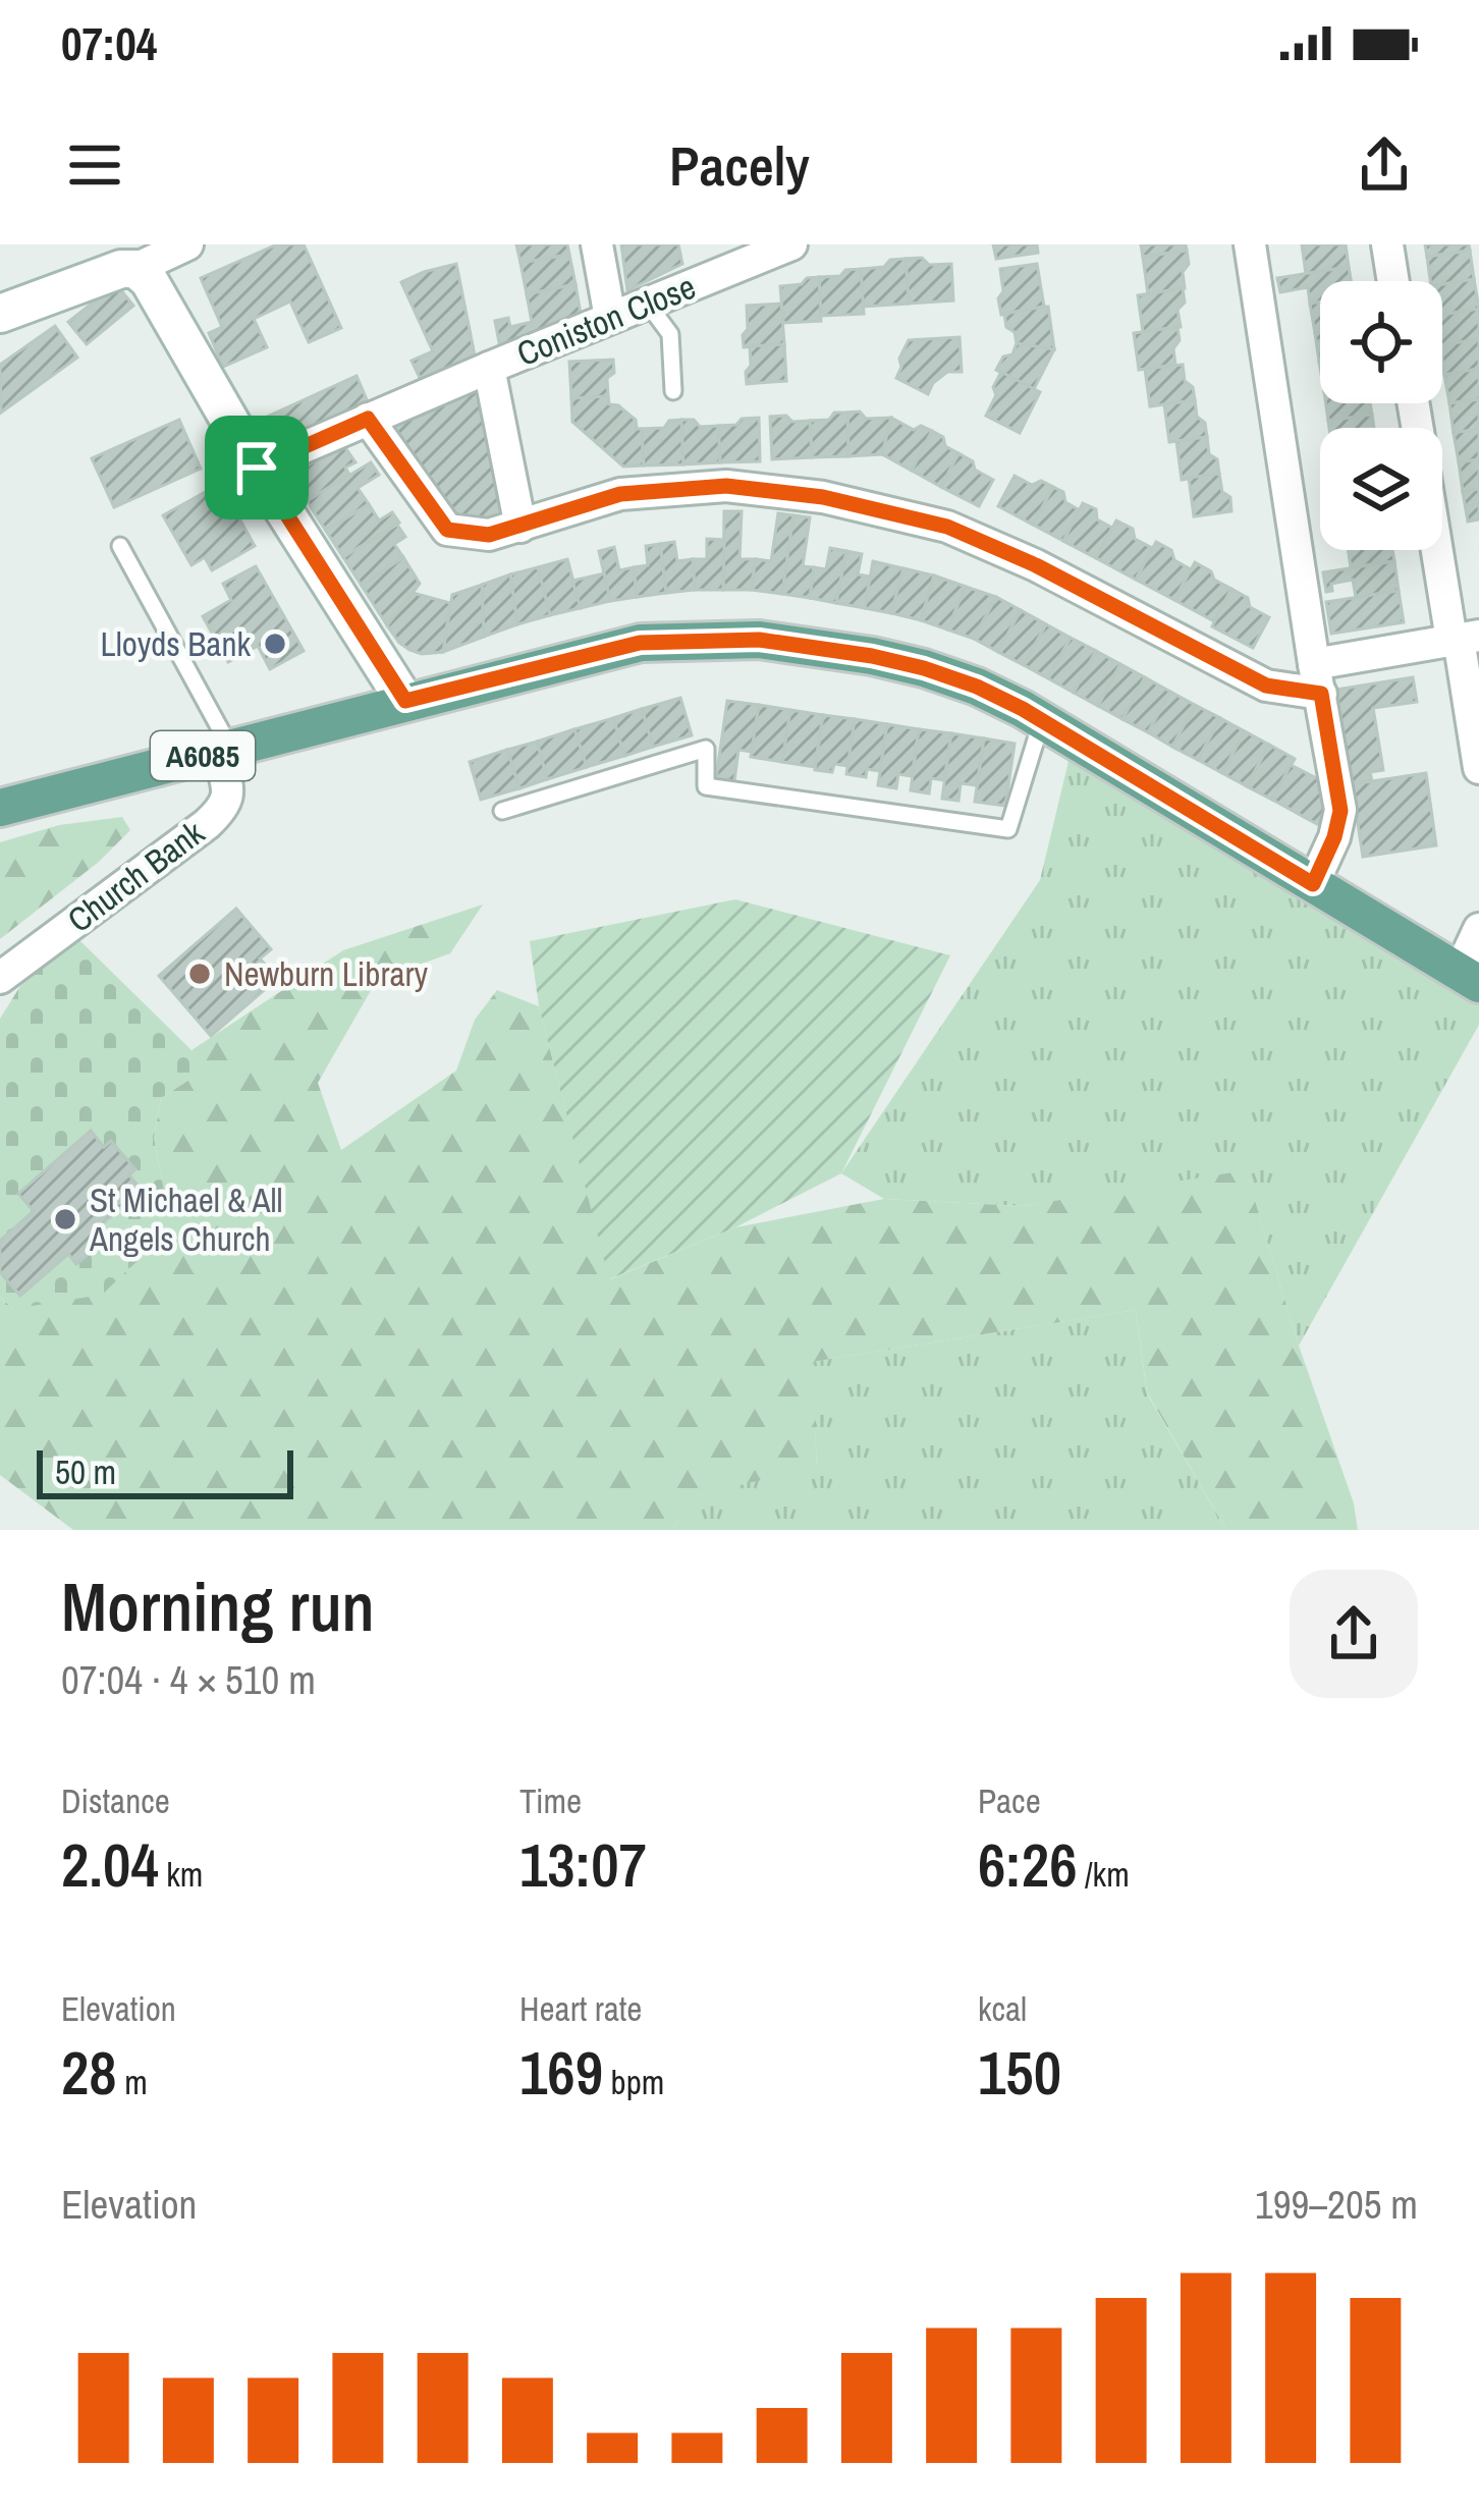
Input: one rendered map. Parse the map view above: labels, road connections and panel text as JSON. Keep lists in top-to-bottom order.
{
  "streets": {
    "main road": ["A6085"],
    "street": ["Coniston Close", "Church Bank"]
  },
  "crossings": [
    ["A6085", "Church Bank"]
  ],
  "places": ["Lloyds Bank", "Newburn Library", "St Michael & All Angels Church"],
  "scale_bar": "50 m",
  "page": {
    "status": "07:04",
    "header": "Pacely",
    "scale": "50 m",
    "heading": ["Morning run", "07:04 · 4 × 510 m"],
    "stats": [
      ["Distance", "2.04 km"],
      ["Time", "13:07"],
      ["Pace", "6:26 /km"],
      ["Elevation", "28 m"],
      ["Heart rate", "169 bpm"],
      ["kcal", "150"]
    ],
    "chart": ["Elevation", "199–205 m"]
  }
}
